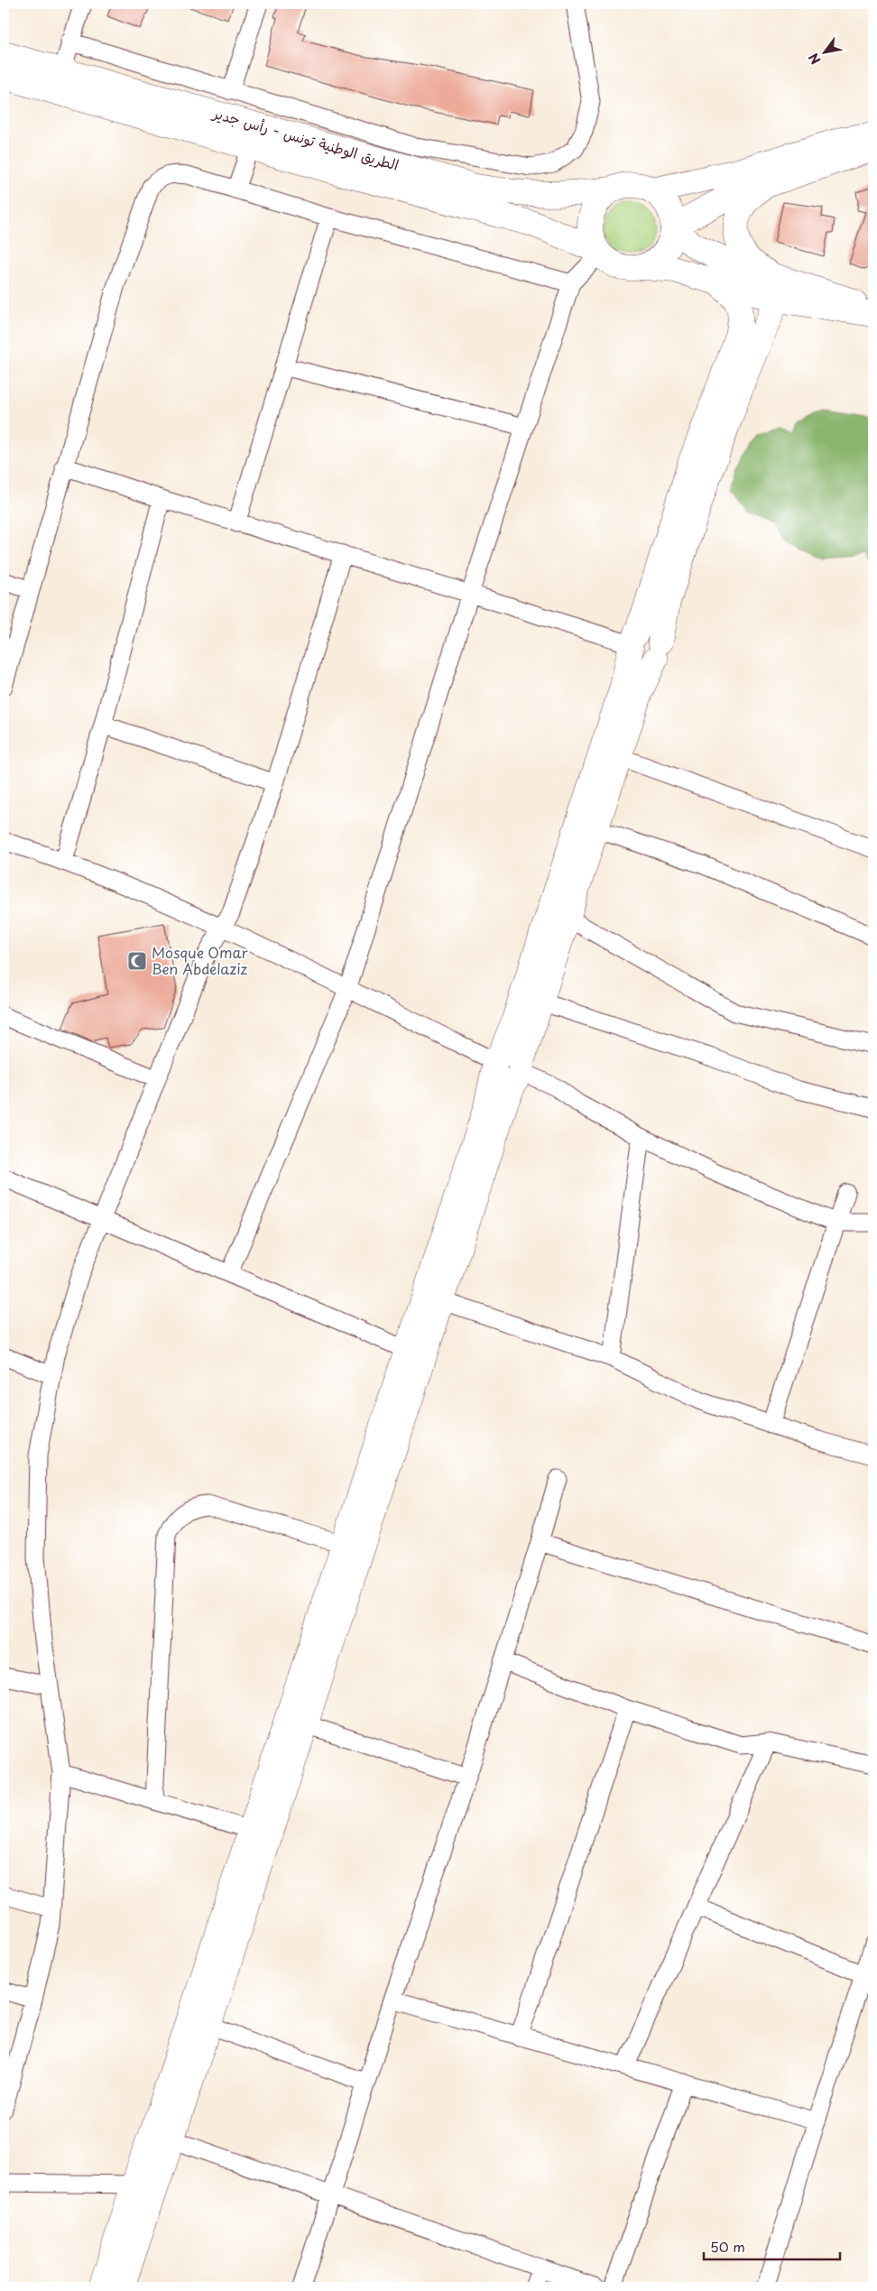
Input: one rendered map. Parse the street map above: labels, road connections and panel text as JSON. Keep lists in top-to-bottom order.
{
  "streets": {
    "main road": ["الطريق الوطنية تونس - رأس جدير"]
  },
  "places": {
    "mosque": ["Mosque Omar Ben Abdelaziz"]
  },
  "scale_bar": "50 m",
  "north": "bottom left"
}
